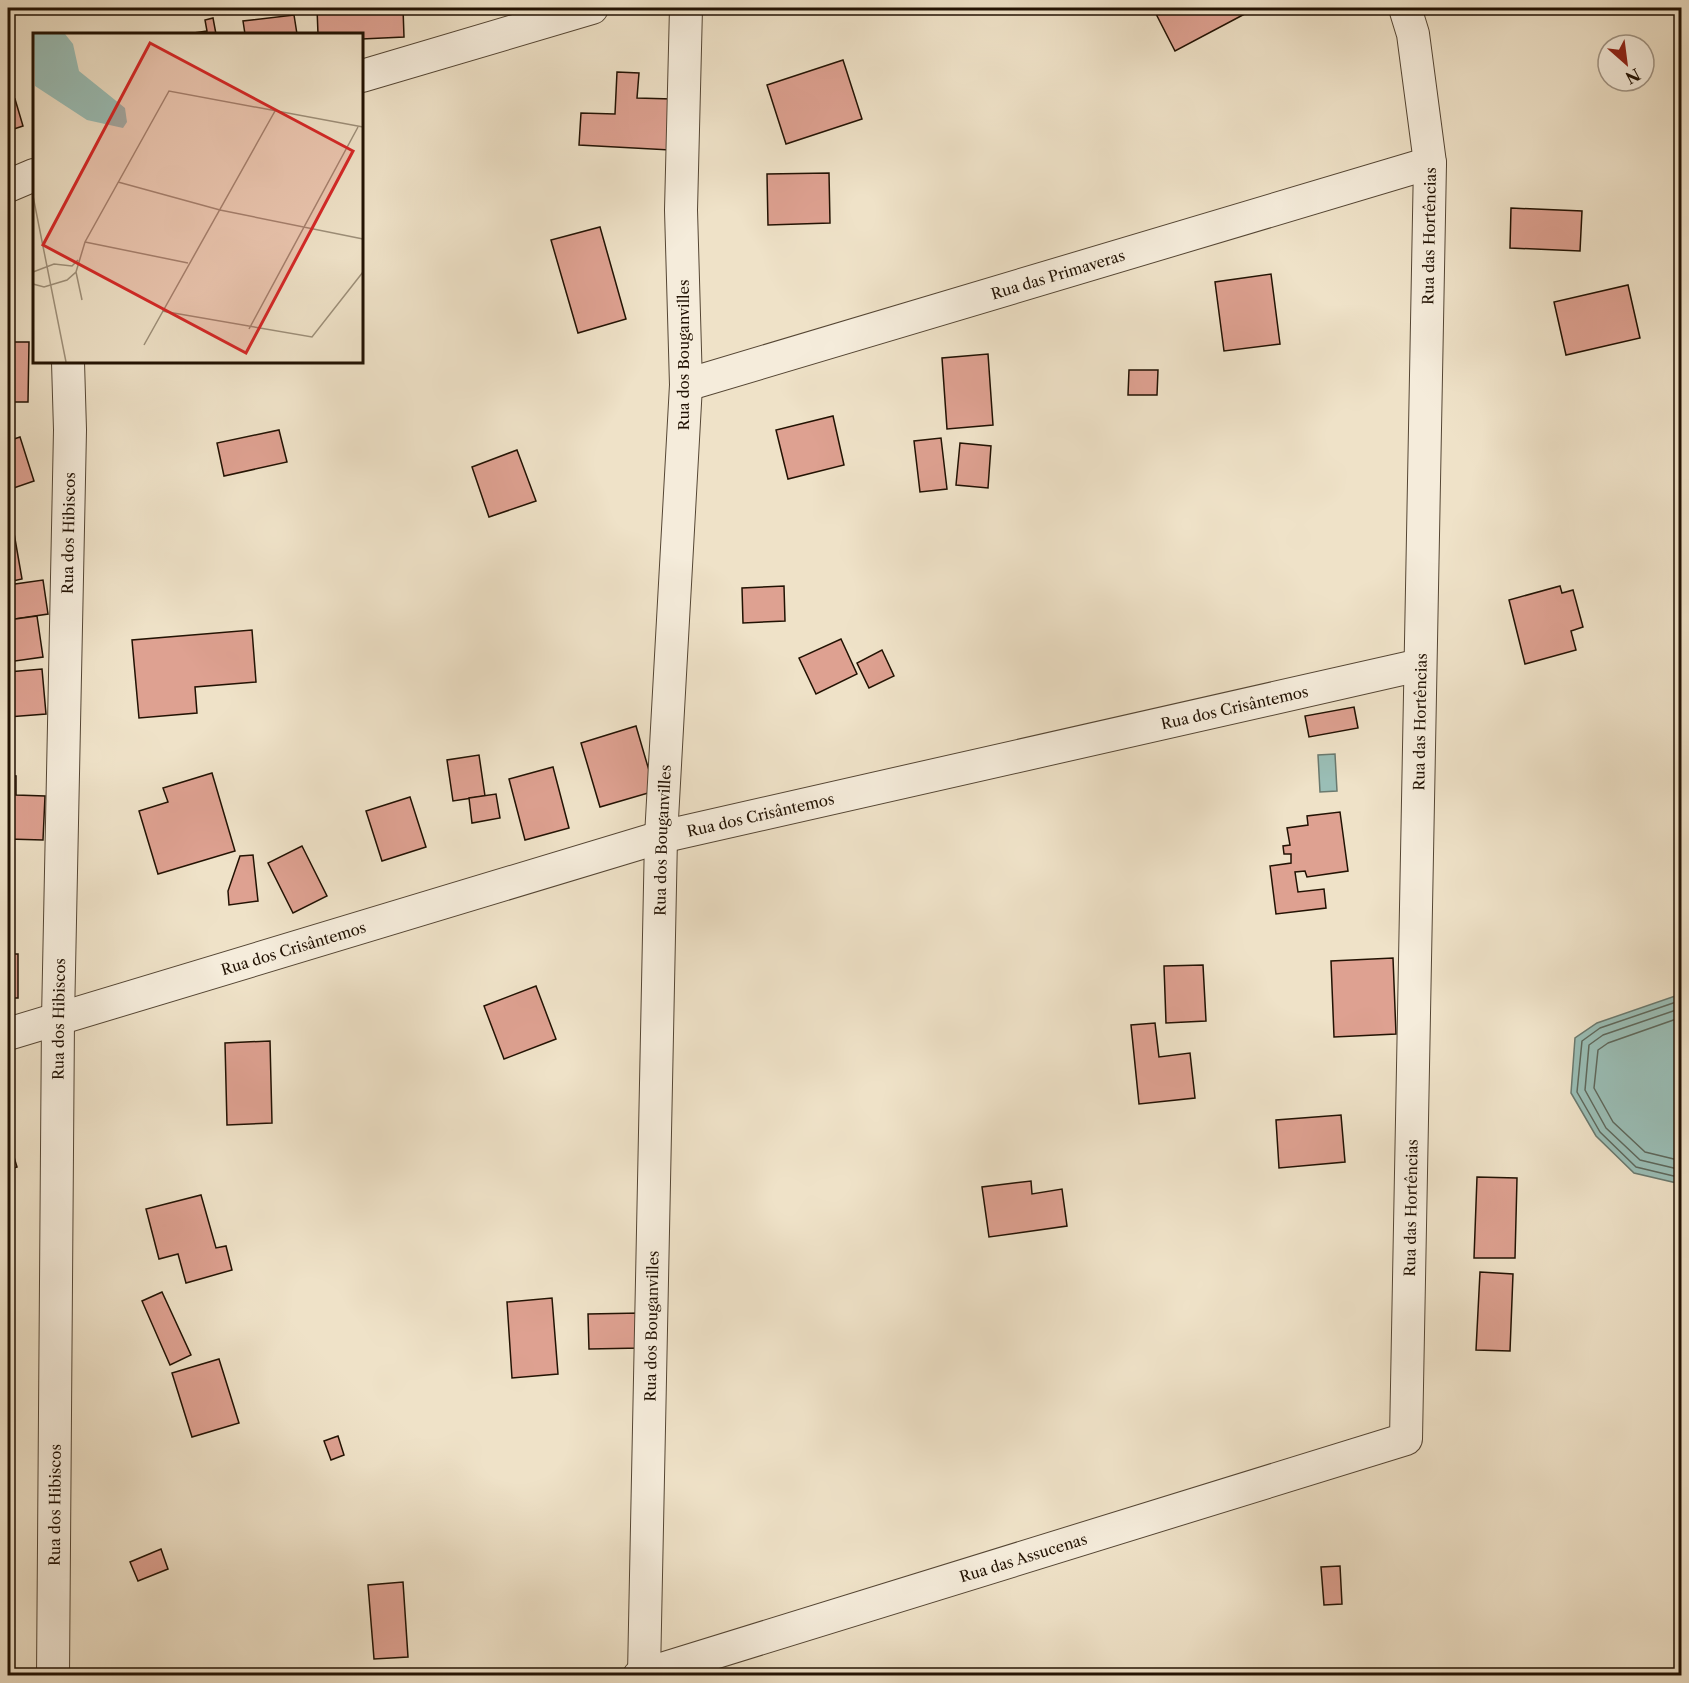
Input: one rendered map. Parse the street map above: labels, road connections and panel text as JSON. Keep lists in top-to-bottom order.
{
  "streets": {
    "street": [
      "Rua das Hortências",
      "Rua das Primaveras",
      "Rua dos Bouganvilles",
      "Rua dos Hibiscos",
      "Rua dos Crisântemos",
      "Rua das Assucenas"
    ]
  },
  "crossings": [
    ["Rua das Hortências", "Rua das Primaveras"],
    ["Rua das Hortências", "Rua dos Crisântemos"],
    ["Rua das Hortências", "Rua das Assucenas"],
    ["Rua das Primaveras", "Rua dos Bouganvilles"],
    ["Rua dos Bouganvilles", "Rua dos Crisântemos"],
    ["Rua dos Bouganvilles", "Rua das Assucenas"],
    ["Rua dos Hibiscos", "Rua dos Crisântemos"]
  ],
  "north": "bottom right"
}
